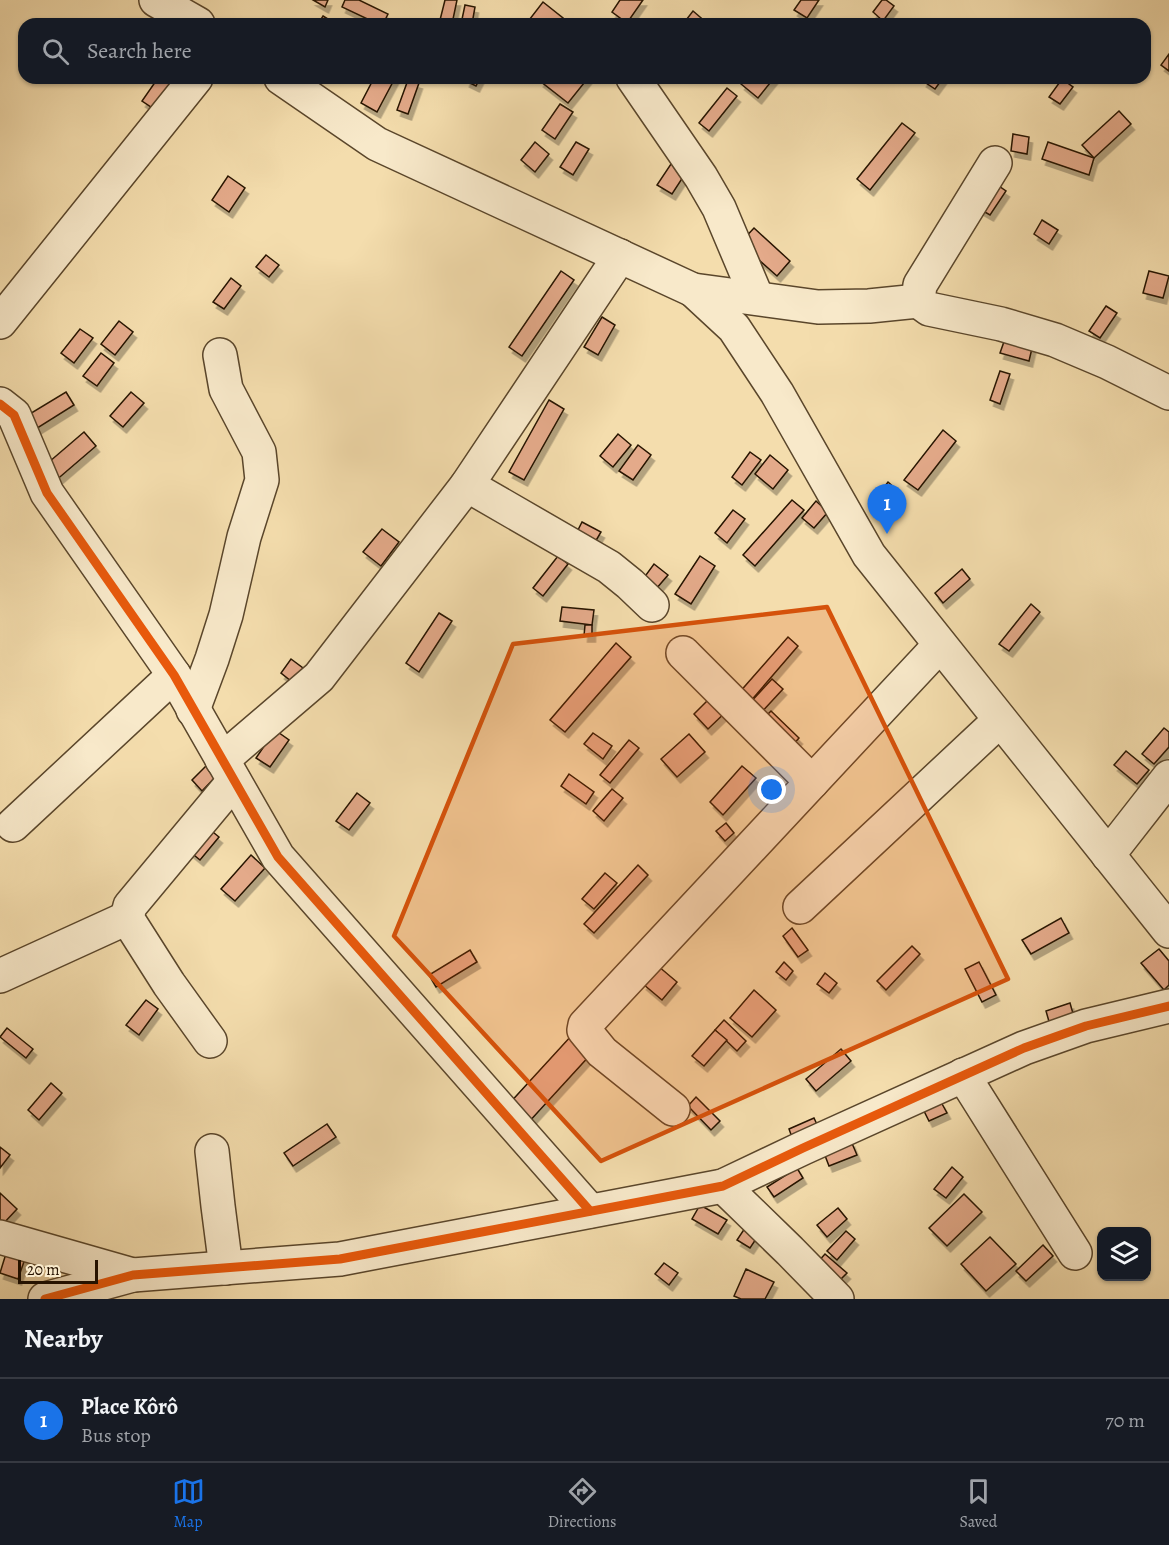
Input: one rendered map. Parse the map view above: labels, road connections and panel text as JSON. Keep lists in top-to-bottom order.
{
  "scale_bar": "20 m",
  "page": {
    "search": "Search here",
    "pins": "1",
    "scale": "20 m",
    "heading": "Nearby",
    "list": [
      {
        "mark": "1",
        "name": "Place Kôrô",
        "note": "Bus stop",
        "value": "70 m"
      }
    ],
    "nav": ["Map", "Directions", "Saved"]
  }
}
